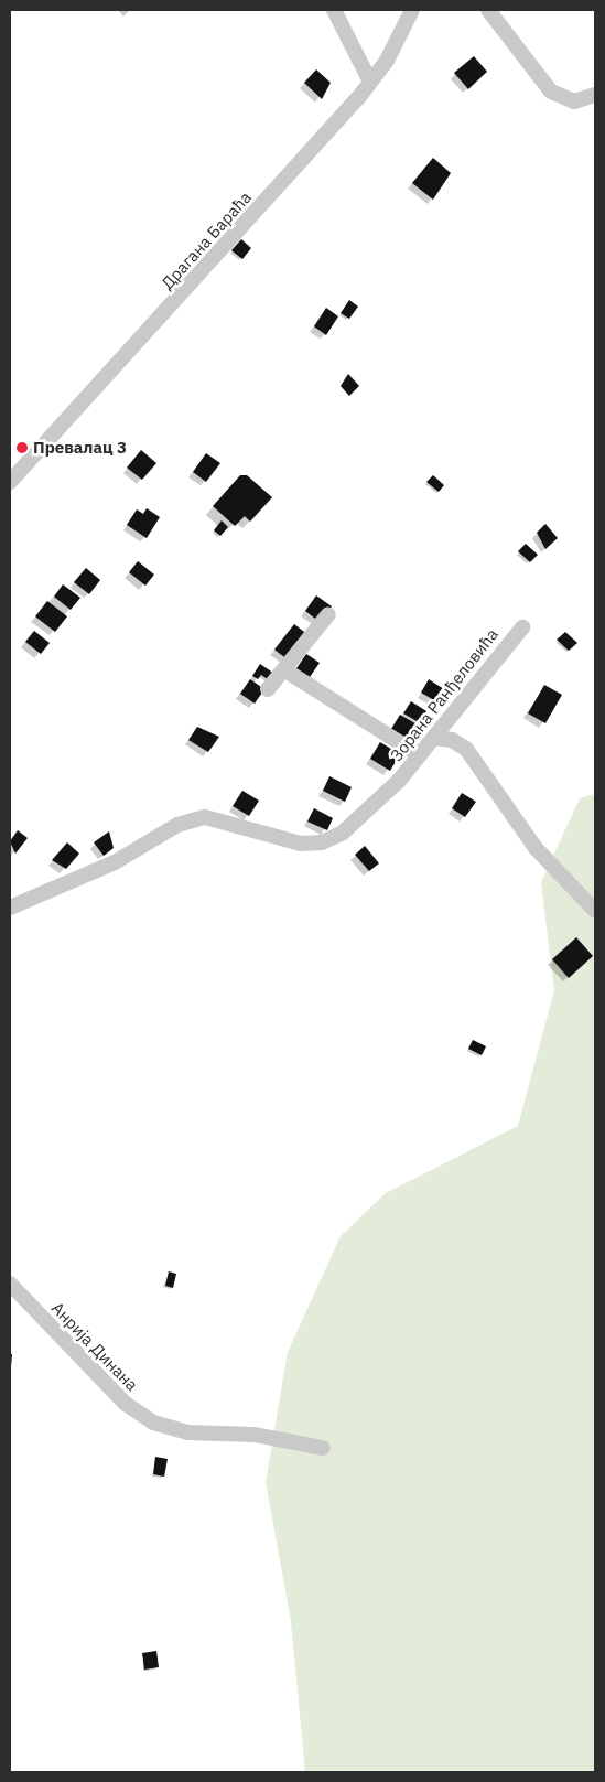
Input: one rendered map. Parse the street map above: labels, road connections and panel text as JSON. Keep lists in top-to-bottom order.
{
  "streets": {
    "street": ["Драгана Бараћа", "Зорана Ранђеловића", "Анрија Динана"]
  },
  "places": ["Превалац 3"]
}
